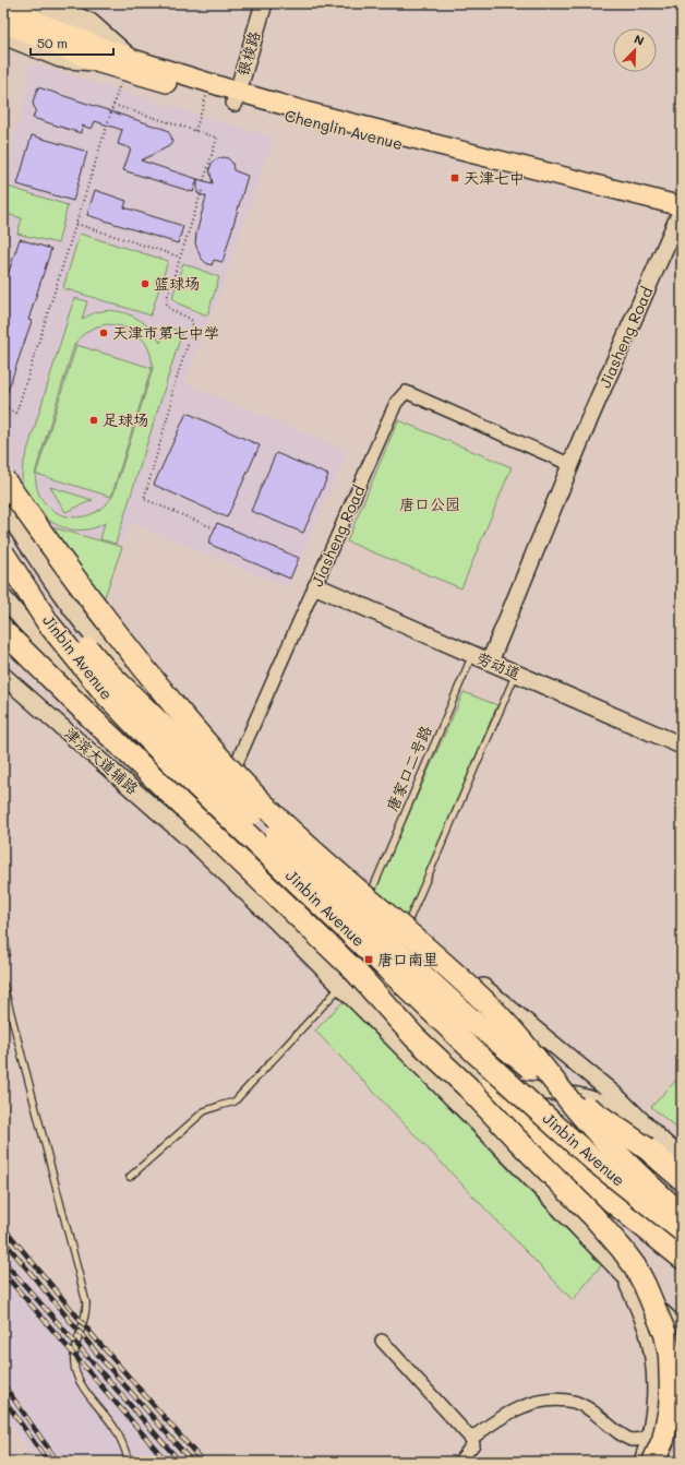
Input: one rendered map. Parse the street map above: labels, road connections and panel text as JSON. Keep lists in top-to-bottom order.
{
  "streets": {
    "highway": ["Jinbin Avenue"],
    "main road": [
      "银梭路",
      "Chenglin Avenue",
      "Jiasheng Road",
      "劳动道",
      "津滨大道辅路"
    ],
    "lane": ["唐家口二号路"]
  },
  "crossings": [
    ["银梭路", "Chenglin Avenue"],
    ["Chenglin Avenue", "Jiasheng Road"],
    ["Jiasheng Road", "劳动道"],
    ["Jiasheng Road", "津滨大道辅路"],
    ["Jinbin Avenue", "津滨大道辅路"],
    ["劳动道", "唐家口二号路"]
  ],
  "parks": ["唐口公园"],
  "places": {
    "transit": ["天津七中", "唐口南里"],
    "other": ["篮球场", "天津市第七中学", "足球场"]
  },
  "scale_bar": "50 m",
  "north": "top right"
}
